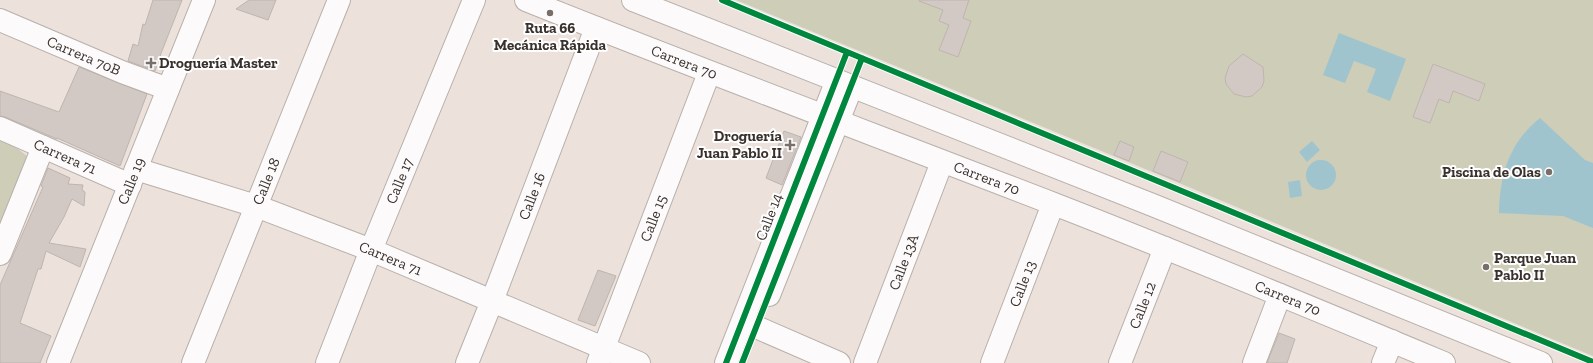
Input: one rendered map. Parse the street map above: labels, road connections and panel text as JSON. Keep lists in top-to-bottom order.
{
  "streets": {
    "street": [
      "Carrera 70B",
      "Carrera 70",
      "Carrera 71",
      "Calle 19",
      "Calle 18",
      "Calle 17",
      "Calle 16",
      "Calle 14",
      "Calle 15",
      "Calle 13A",
      "Calle 13",
      "Calle 12"
    ]
  },
  "crossings": [
    ["Carrera 70B", "Calle 19"],
    ["Carrera 70", "Calle 16"],
    ["Carrera 70", "Calle 14"],
    ["Carrera 70", "Calle 15"],
    ["Carrera 70", "Calle 13A"],
    ["Carrera 70", "Calle 13"],
    ["Carrera 70", "Calle 12"],
    ["Carrera 71", "Calle 19"],
    ["Carrera 71", "Calle 18"],
    ["Carrera 71", "Calle 17"],
    ["Carrera 71", "Calle 16"],
    ["Carrera 71", "Calle 15"]
  ],
  "places": {
    "other": ["Ruta 66 Mecánica Rápida", "Piscina de Olas", "Parque Juan Pablo II"],
    "health": ["Droguería Master", "Droguería Juan Pablo II"]
  }
}
